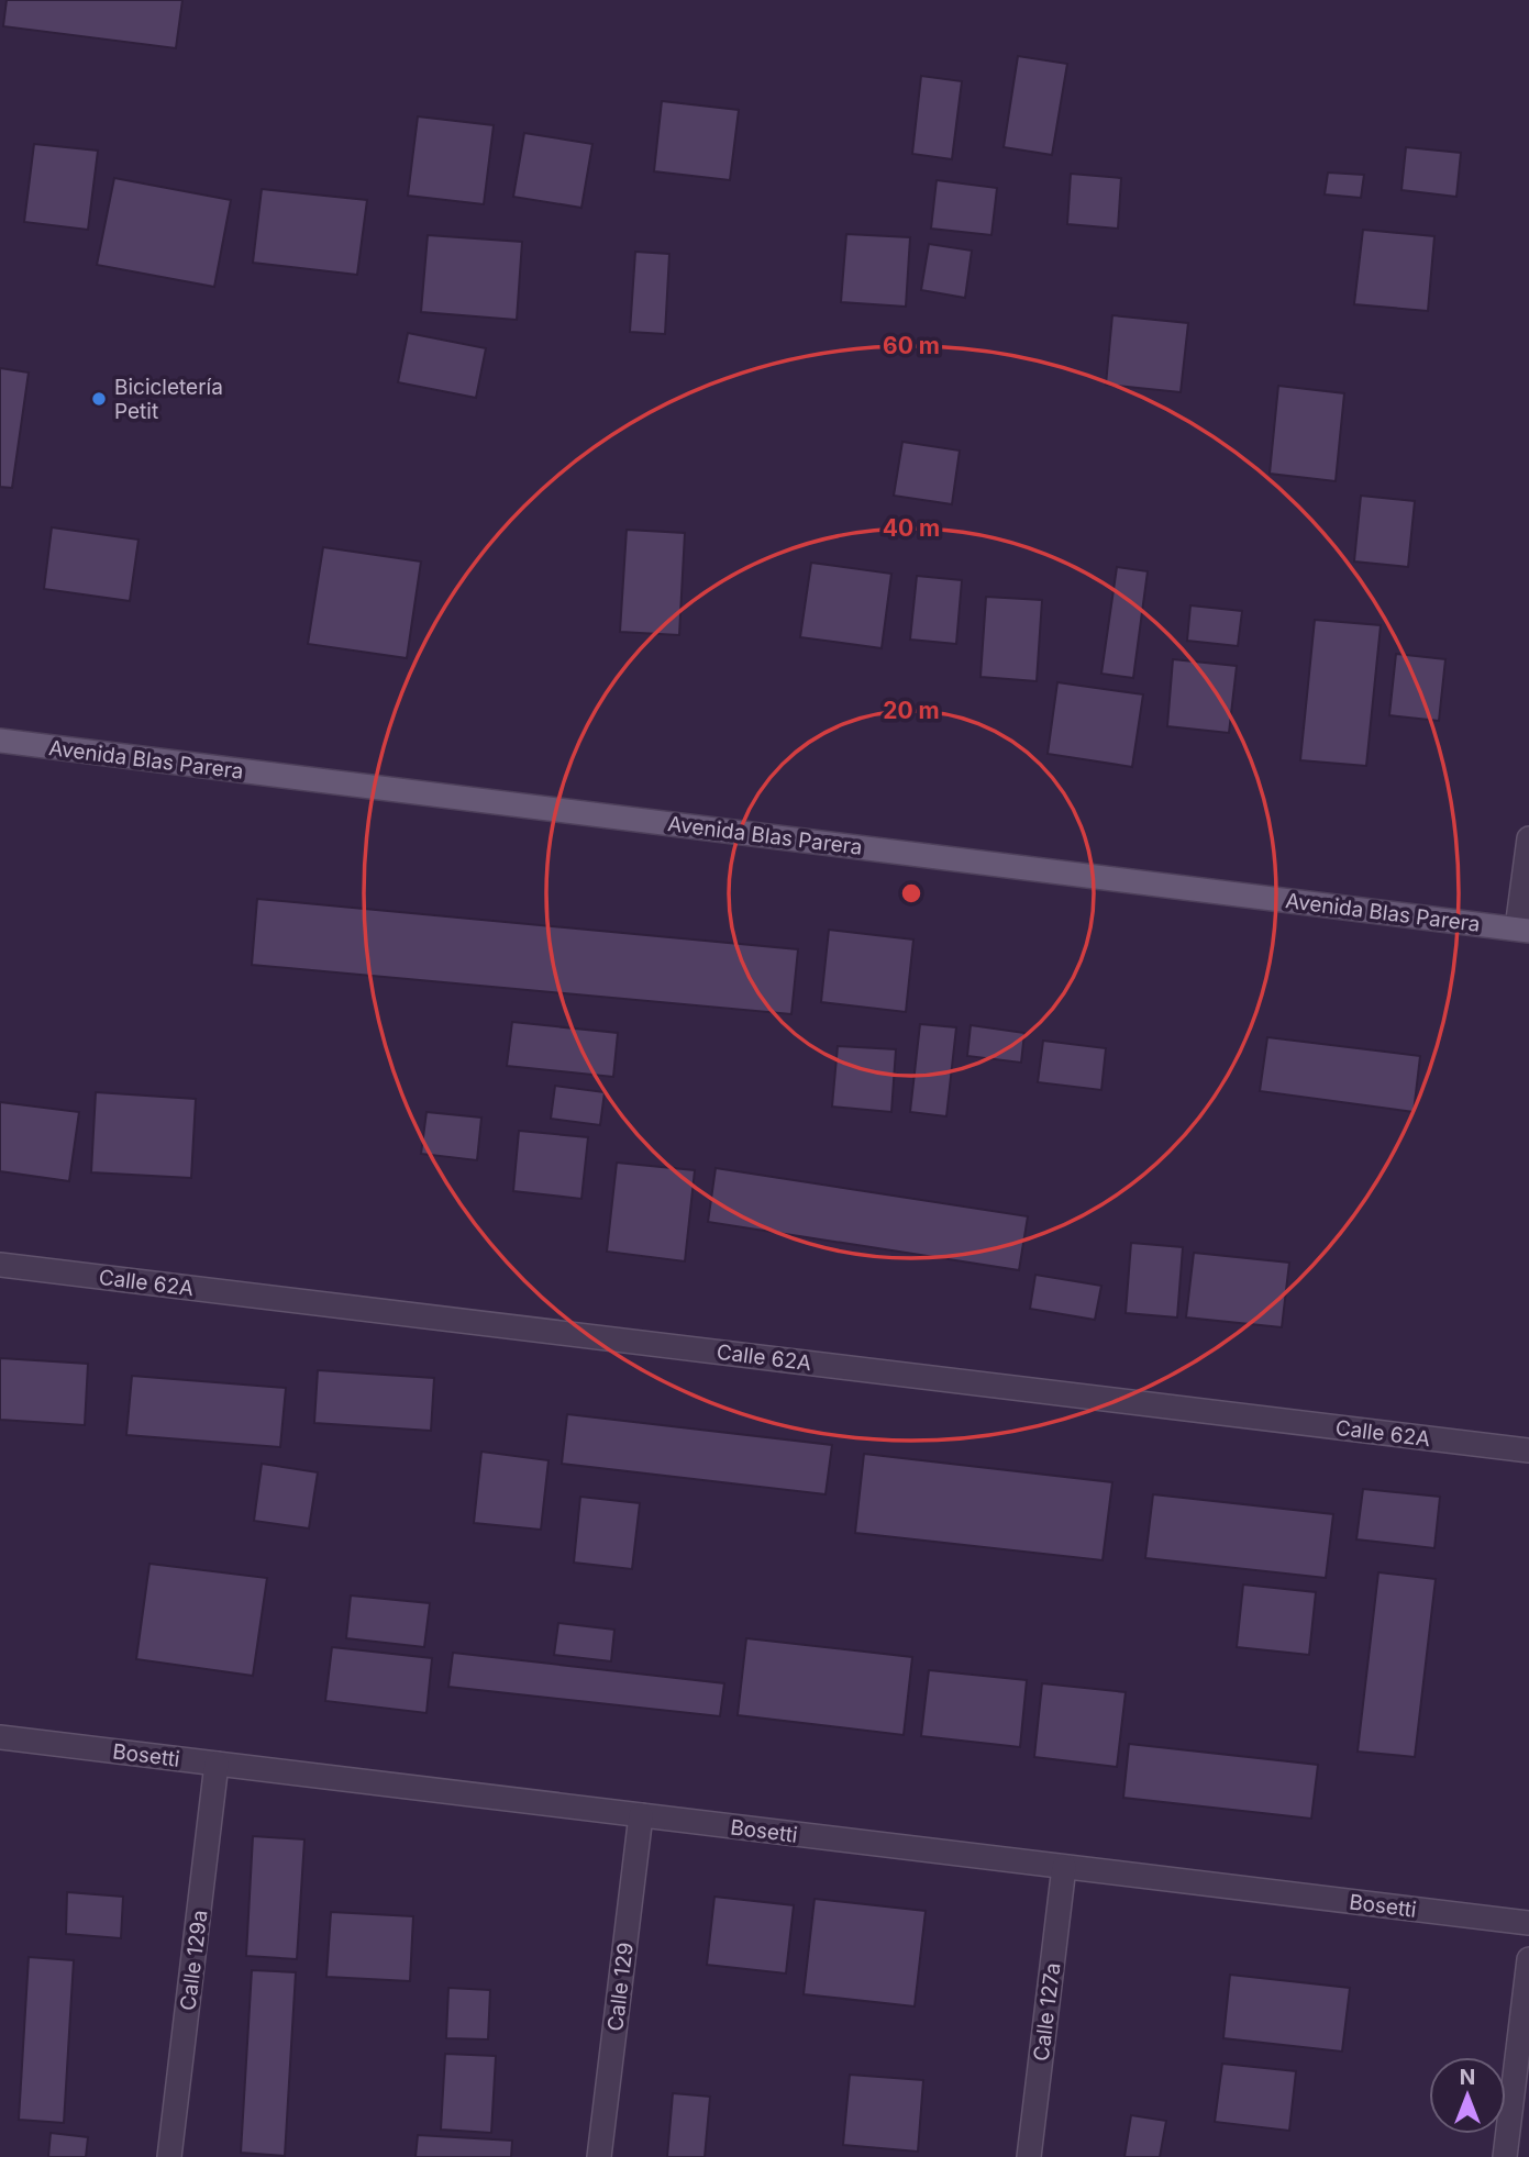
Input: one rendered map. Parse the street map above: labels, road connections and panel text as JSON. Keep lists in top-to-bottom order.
{
  "streets": {
    "main road": ["Avenida Blas Parera"],
    "street": [
      "Calle 62A",
      "Bosetti",
      "Calle 129a",
      "Calle 129",
      "Calle 127a"
    ]
  },
  "crossings": [
    ["Bosetti", "Calle 129a"],
    ["Bosetti", "Calle 129"],
    ["Bosetti", "Calle 127a"]
  ],
  "places": ["Bicicletería Petit"],
  "north": "top",
  "rings": ["60 m", "40 m", "20 m"]
}
